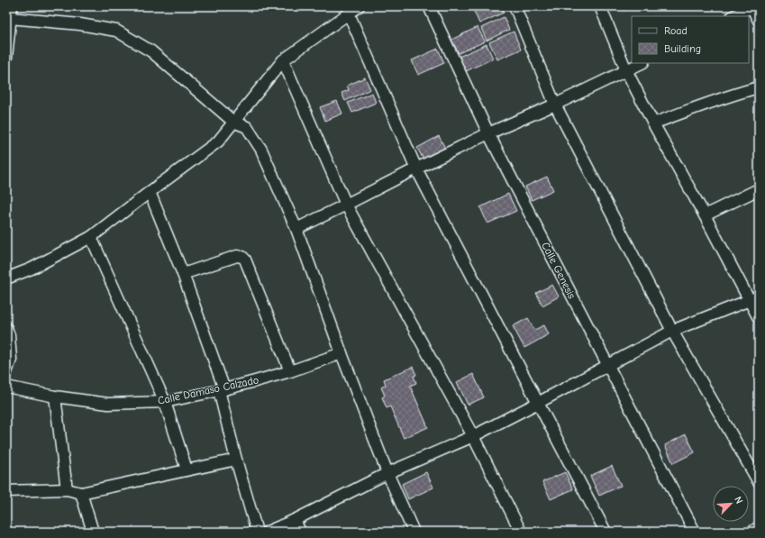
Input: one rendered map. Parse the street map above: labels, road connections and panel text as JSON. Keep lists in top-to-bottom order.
{
  "streets": {
    "street": ["Calle Genesis", "Calle Damaso Calzado"]
  },
  "legend": ["Road", "Building"],
  "north": "top right"
}
